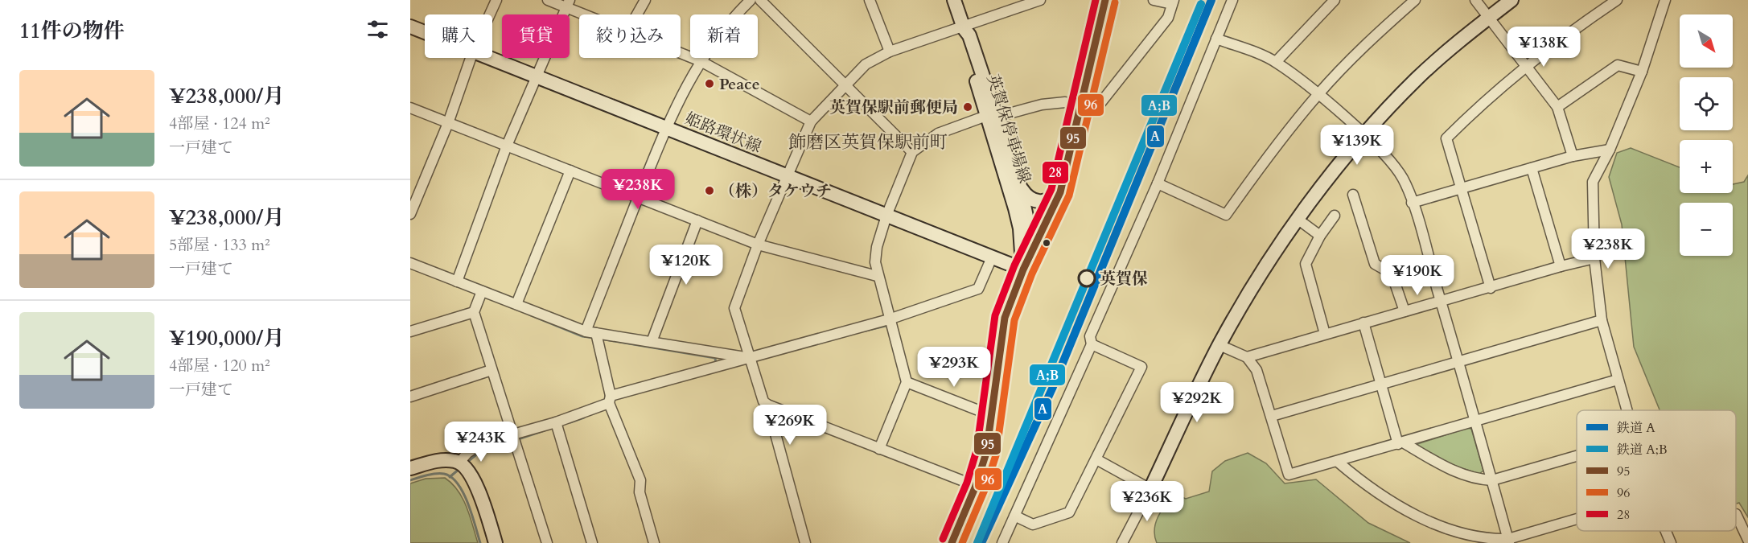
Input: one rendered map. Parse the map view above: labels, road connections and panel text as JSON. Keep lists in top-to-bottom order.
{
  "streets": {
    "main road": ["英賀保停車場線", "姫路環状線"]
  },
  "crossings": [
    ["英賀保停車場線", "姫路環状線"]
  ],
  "districts": ["飾磨区英賀保駅前町"],
  "places": [
    "Peace",
    "英賀保駅前郵便局",
    "（株）タケウチ",
    "英賀保"
  ],
  "lines": [
    "rail line A",
    "transit line 95",
    "transit line 28",
    "transit line 96",
    "rail line A;B"
  ],
  "legend": [
    "鉄道 A",
    "鉄道 A;B",
    "95",
    "96",
    "28"
  ],
  "north": "bottom right",
  "page": {
    "heading": "11件の物件",
    "map_buttons": ["+", "−"],
    "chip": [
      "購入",
      "賃貸",
      "絞り込み",
      "新着"
    ],
    "price": [
      "¥138K",
      "¥139K",
      "¥238K",
      "¥238K",
      "¥120K",
      "¥190K",
      "¥293K",
      "¥292K",
      "¥269K",
      "¥243K",
      "¥236K"
    ],
    "list": [
      {
        "name": "¥238,000/月",
        "note": "4部屋 · 124 m² · 一戸建て"
      },
      {
        "name": "¥238,000/月",
        "note": "5部屋 · 133 m² · 一戸建て"
      },
      {
        "name": "¥190,000/月",
        "note": "4部屋 · 120 m² · 一戸建て"
      }
    ]
  }
}
